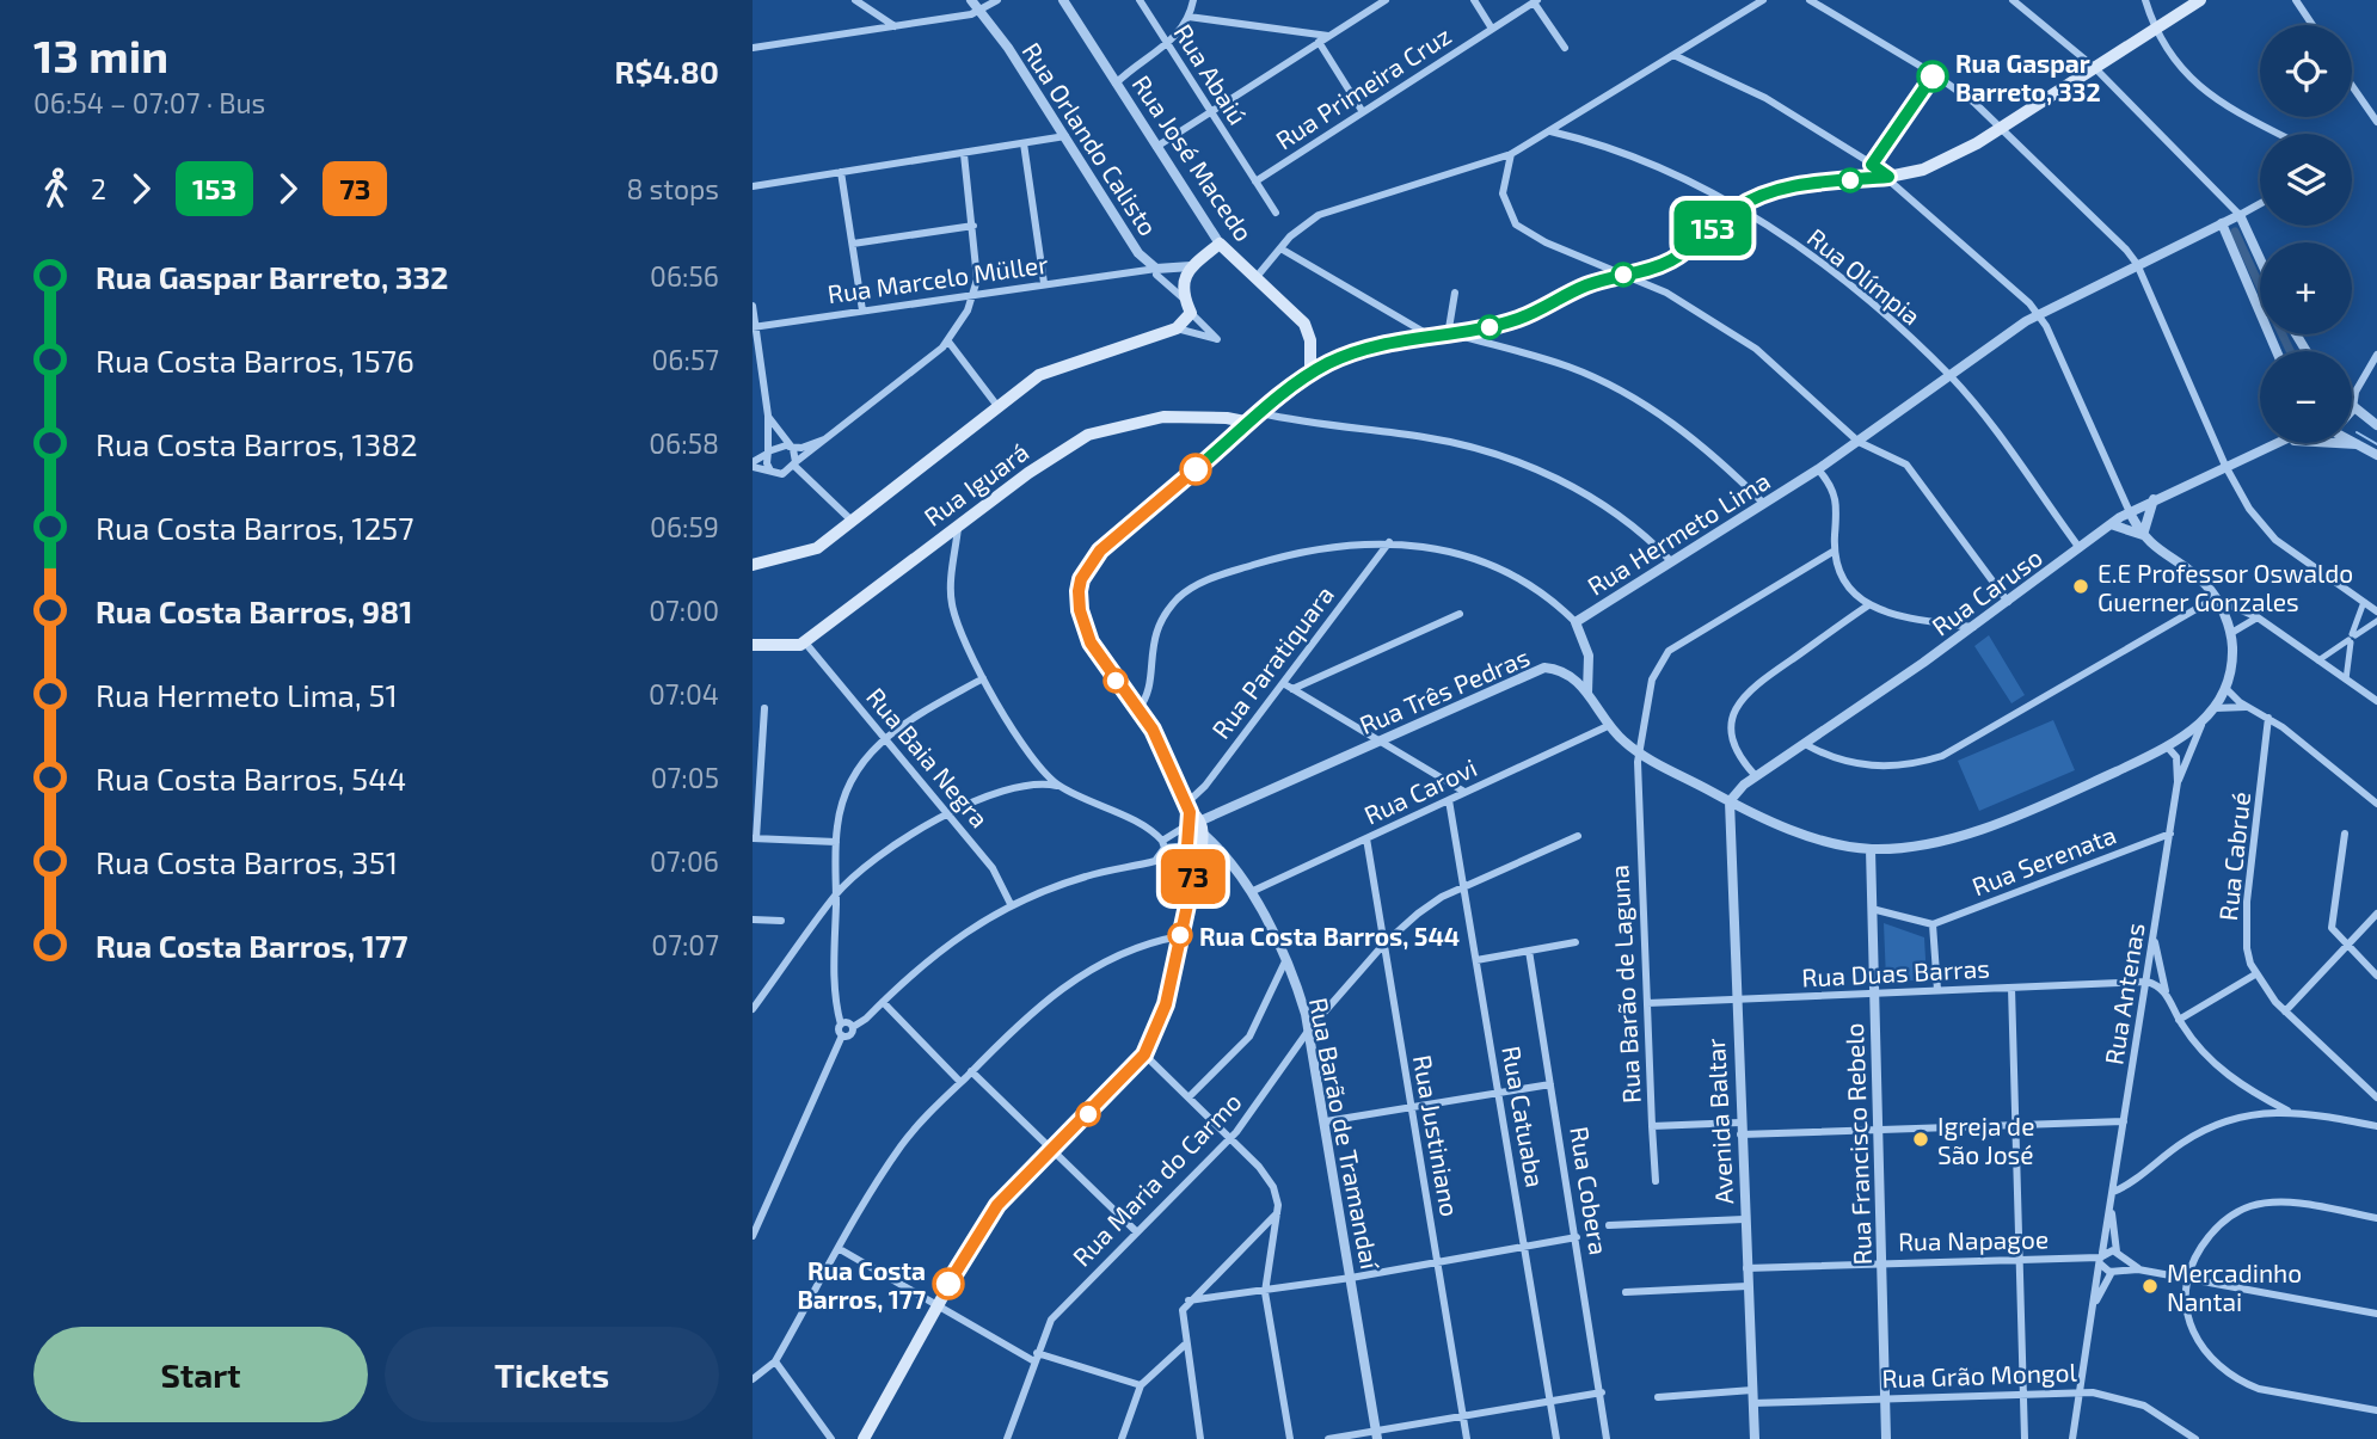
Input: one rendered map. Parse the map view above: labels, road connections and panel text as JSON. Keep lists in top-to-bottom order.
{
  "streets": {
    "main road": ["Rua José Macedo", "Rua Iguará"],
    "street": [
      "Rua Abaiú",
      "Rua Primeira Cruz",
      "Rua Orlando Calisto",
      "Rua Olímpia",
      "Rua Marcelo Müller",
      "Rua Hermeto Lima",
      "Rua Caruso",
      "Rua Paratiquara",
      "Rua Três Pedras",
      "Rua Baia Negra",
      "Rua Carovi",
      "Rua Cabrué",
      "Rua Serenata",
      "Rua Duas Barras",
      "Rua Barão de Laguna",
      "Rua Antenas",
      "Rua Catuaba",
      "Avenida Baltar",
      "Rua Barão de Tramandaí",
      "Rua Justiniano",
      "Rua Francisco Rebelo",
      "Rua Maria do Carmo",
      "Rua Cobera",
      "Rua Napagoe",
      "Rua Grão Mongol"
    ]
  },
  "crossings": [
    ["Rua Abaiú", "Rua Primeira Cruz"],
    ["Rua Orlando Calisto", "Rua Marcelo Müller"],
    ["Rua Olímpia", "Rua Hermeto Lima"],
    ["Rua Olímpia", "Rua Caruso"],
    ["Rua Iguará", "Rua Baia Negra"],
    ["Rua Hermeto Lima", "Rua Paratiquara"],
    ["Rua Caruso", "Rua Três Pedras"],
    ["Rua Caruso", "Avenida Baltar"],
    ["Rua Três Pedras", "Rua Carovi"],
    ["Rua Três Pedras", "Rua Barão de Laguna"],
    ["Rua Três Pedras", "Rua Antenas"],
    ["Rua Três Pedras", "Avenida Baltar"],
    ["Rua Três Pedras", "Rua Barão de Tramandaí"],
    ["Rua Três Pedras", "Rua Francisco Rebelo"],
    ["Rua Carovi", "Rua Catuaba"],
    ["Rua Carovi", "Rua Barão de Tramandaí"],
    ["Rua Carovi", "Rua Justiniano"],
    ["Rua Serenata", "Rua Antenas"],
    ["Rua Duas Barras", "Rua Barão de Laguna"],
    ["Rua Duas Barras", "Rua Antenas"],
    ["Rua Duas Barras", "Avenida Baltar"],
    ["Rua Duas Barras", "Rua Francisco Rebelo"],
    ["Rua Barão de Laguna", "Avenida Baltar"],
    ["Rua Antenas", "Rua Napagoe"],
    ["Rua Antenas", "Rua Grão Mongol"],
    ["Rua Catuaba", "Rua Maria do Carmo"],
    ["Avenida Baltar", "Rua Napagoe"],
    ["Avenida Baltar", "Rua Grão Mongol"],
    ["Rua Barão de Tramandaí", "Rua Maria do Carmo"],
    ["Rua Justiniano", "Rua Maria do Carmo"],
    ["Rua Francisco Rebelo", "Rua Napagoe"],
    ["Rua Francisco Rebelo", "Rua Grão Mongol"]
  ],
  "places": [
    "Rua Gaspar Barreto, 332",
    "E.E Professor Oswaldo Guerner Gonzales",
    "Rua Costa Barros, 544",
    "Igreja de São José",
    "Rua Costa Barros, 177",
    "Mercadinho Nantai"
  ],
  "lines": ["bus line 153", "bus line 73"],
  "page": {
    "heading": ["13 min", "06:54 – 07:07 · Bus", "R$4.80"],
    "on_map": ["153", "73"],
    "map_buttons": ["+", "−"],
    "legs": [
      "2",
      "153",
      "73",
      "8 stops"
    ],
    "list": [
      {
        "name": "Rua Gaspar Barreto, 332",
        "value": "06:56"
      },
      {
        "name": "Rua Costa Barros, 1576",
        "value": "06:57"
      },
      {
        "name": "Rua Costa Barros, 1382",
        "value": "06:58"
      },
      {
        "name": "Rua Costa Barros, 1257",
        "value": "06:59"
      },
      {
        "name": "Rua Costa Barros, 981",
        "value": "07:00"
      },
      {
        "name": "Rua Hermeto Lima, 51",
        "value": "07:04"
      },
      {
        "name": "Rua Costa Barros, 544",
        "value": "07:05"
      },
      {
        "name": "Rua Costa Barros, 351",
        "value": "07:06"
      },
      {
        "name": "Rua Costa Barros, 177",
        "value": "07:07"
      }
    ],
    "buttons": ["Start", "Tickets"]
  }
}
